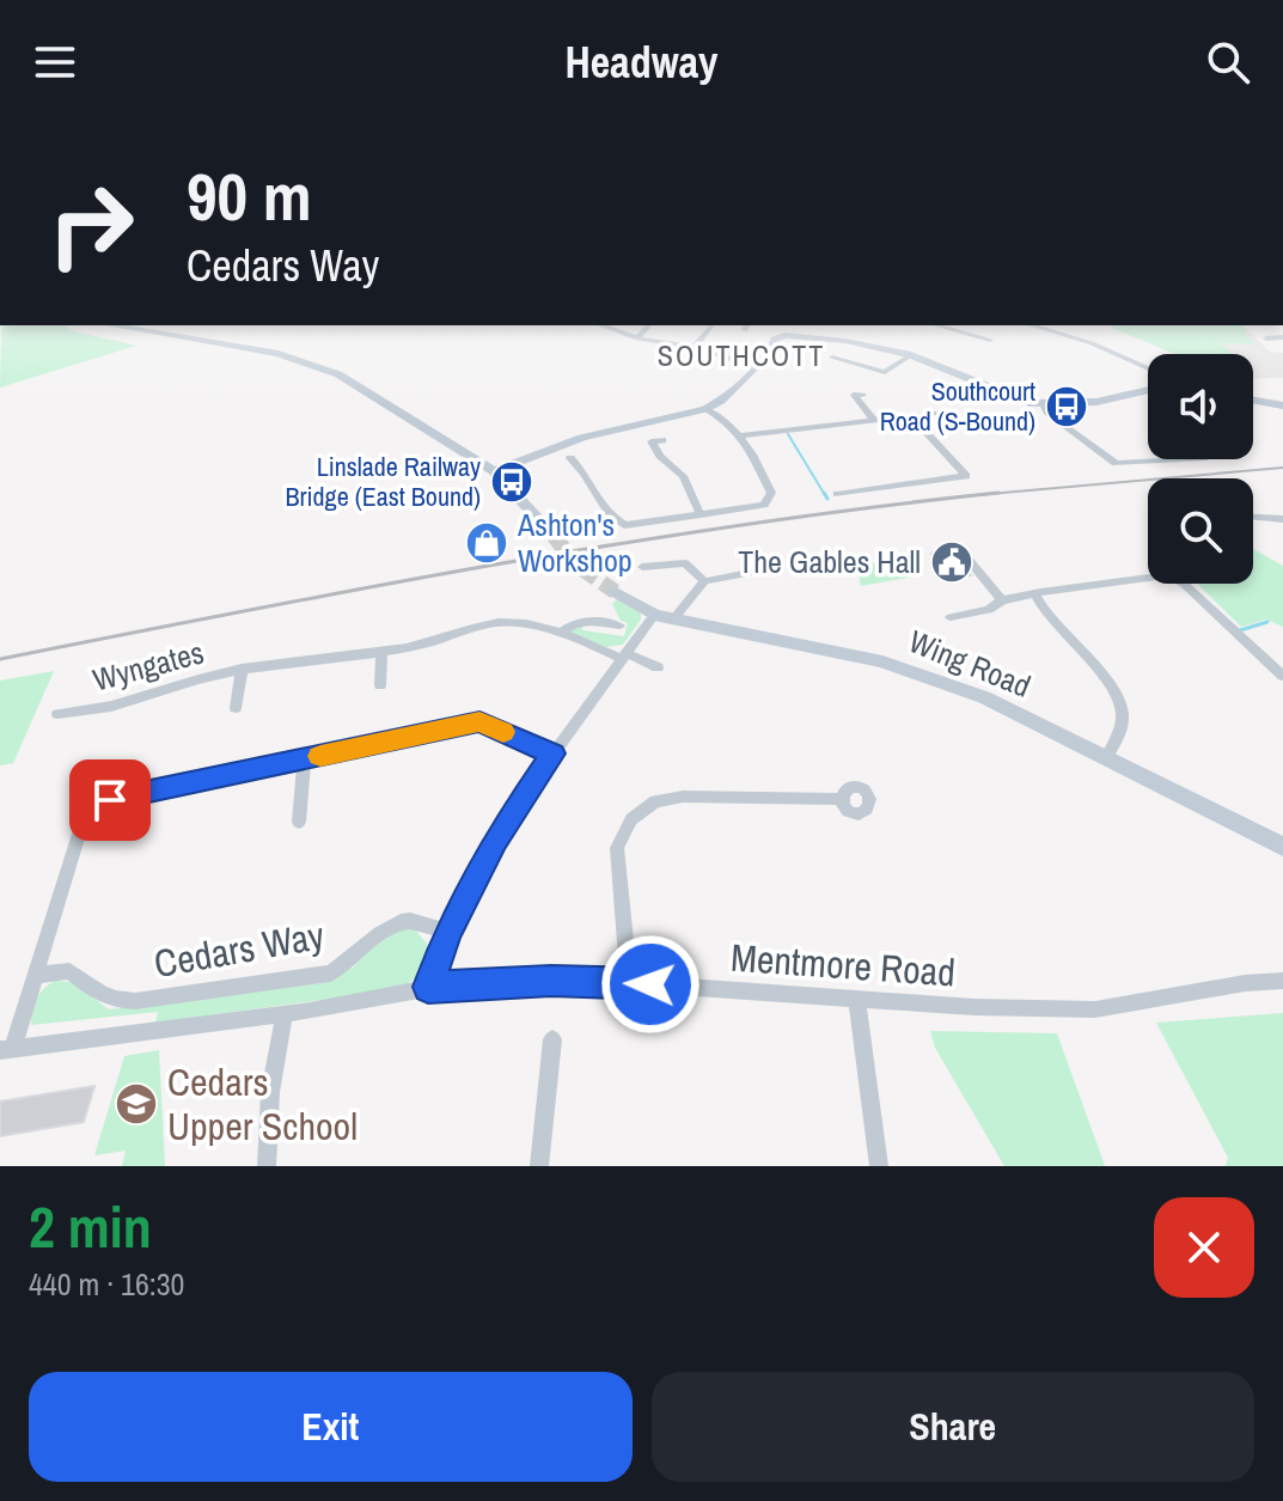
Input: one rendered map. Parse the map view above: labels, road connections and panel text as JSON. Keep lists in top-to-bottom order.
{
  "streets": {
    "street": [
      "Wing Road",
      "Wyngates",
      "Cedars Way",
      "Mentmore Road"
    ]
  },
  "districts": ["SOUTHCOTT"],
  "places": {
    "bus stop": ["Southcourt Road (S-Bound)", "Linslade Railway Bridge (East Bound)"],
    "shop": ["Ashton's Workshop"],
    "public building": ["The Gables Hall"],
    "school or university": ["Cedars Upper School"]
  },
  "page": {
    "header": "Headway",
    "turn": ["90 m", "Cedars Way"],
    "heading": ["2 min", "440 m · 16:30"],
    "buttons": ["Exit", "Share"]
  }
}
